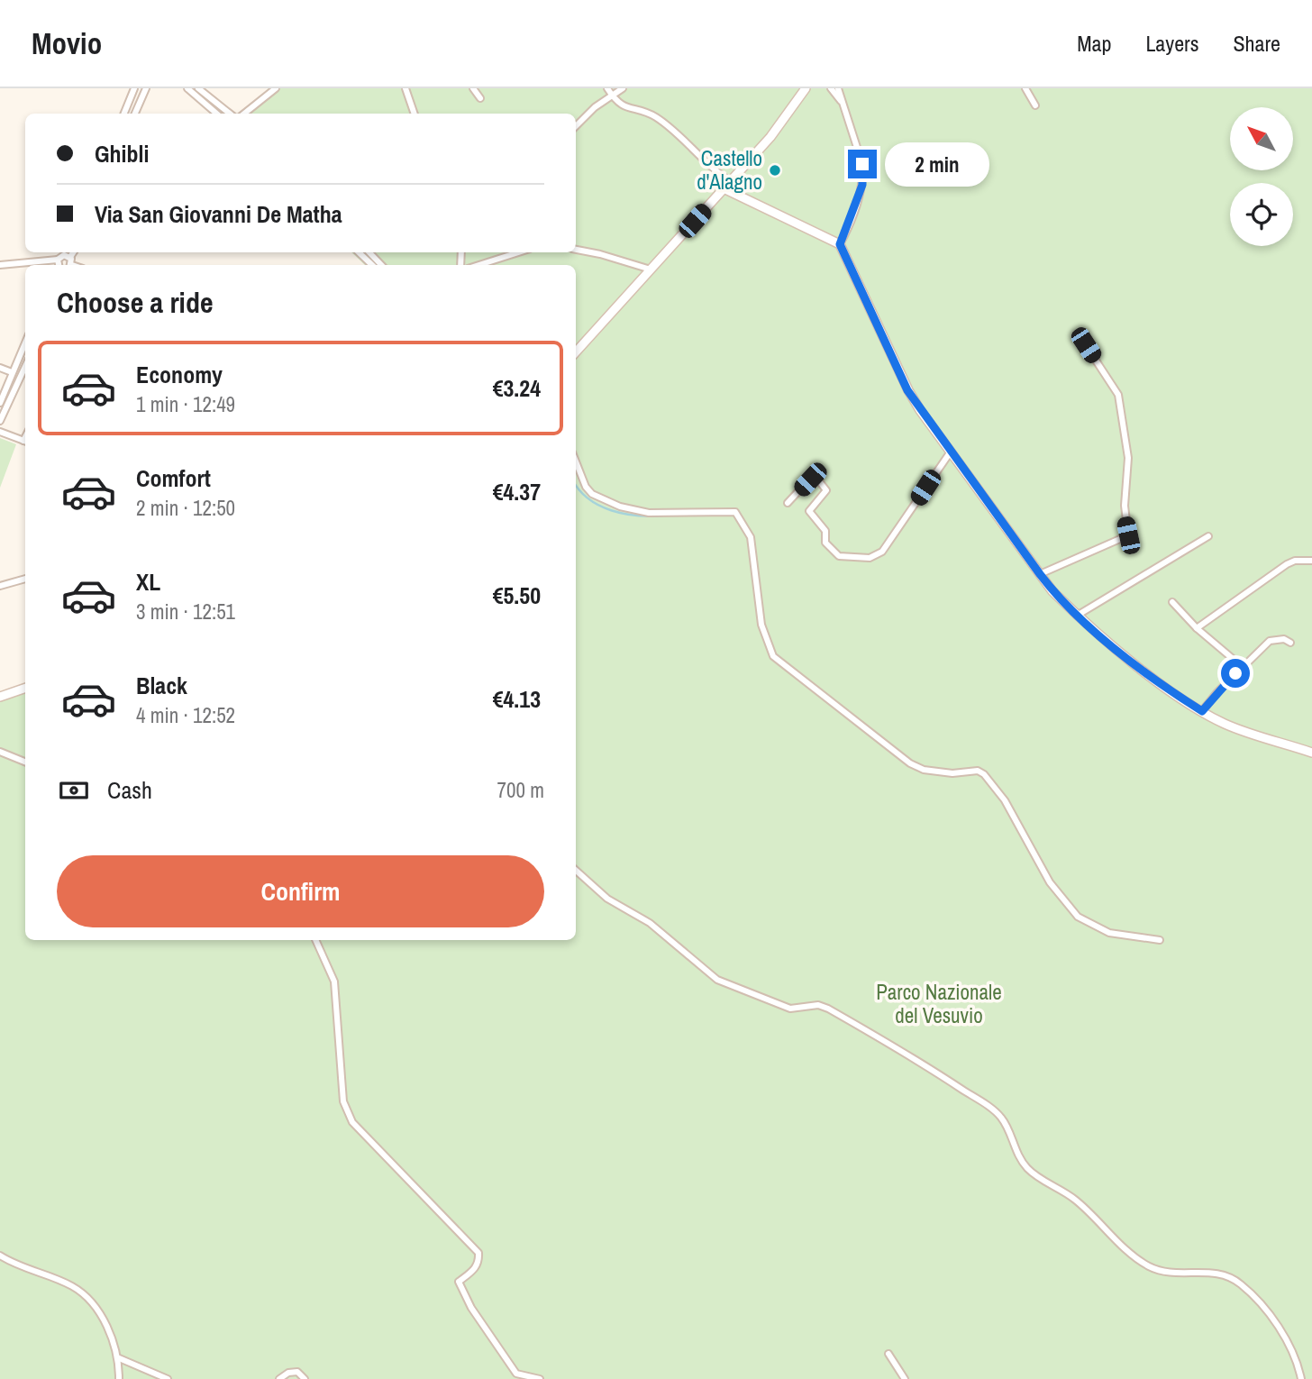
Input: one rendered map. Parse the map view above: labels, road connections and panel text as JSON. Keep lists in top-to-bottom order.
{
  "parks": ["Parco Nazionale del Vesuvio"],
  "places": ["Castello d'Alagno"],
  "north": "top left",
  "page": {
    "header": "Movio",
    "nav": ["Map", "Layers", "Share"],
    "banner": ["Ghibli", "Via San Giovanni De Matha"],
    "bubble": "2 min",
    "heading": "Choose a ride",
    "list": [
      {
        "name": "Economy",
        "note": "1 min · 12:49",
        "value": "€3.24"
      },
      {
        "name": "Comfort",
        "note": "2 min · 12:50",
        "value": "€4.37"
      },
      {
        "name": "XL",
        "note": "3 min · 12:51",
        "value": "€5.50"
      },
      {
        "name": "Black",
        "note": "4 min · 12:52",
        "value": "€4.13"
      }
    ],
    "pay": ["Cash", "700 m"],
    "buttons": "Confirm"
  }
}
